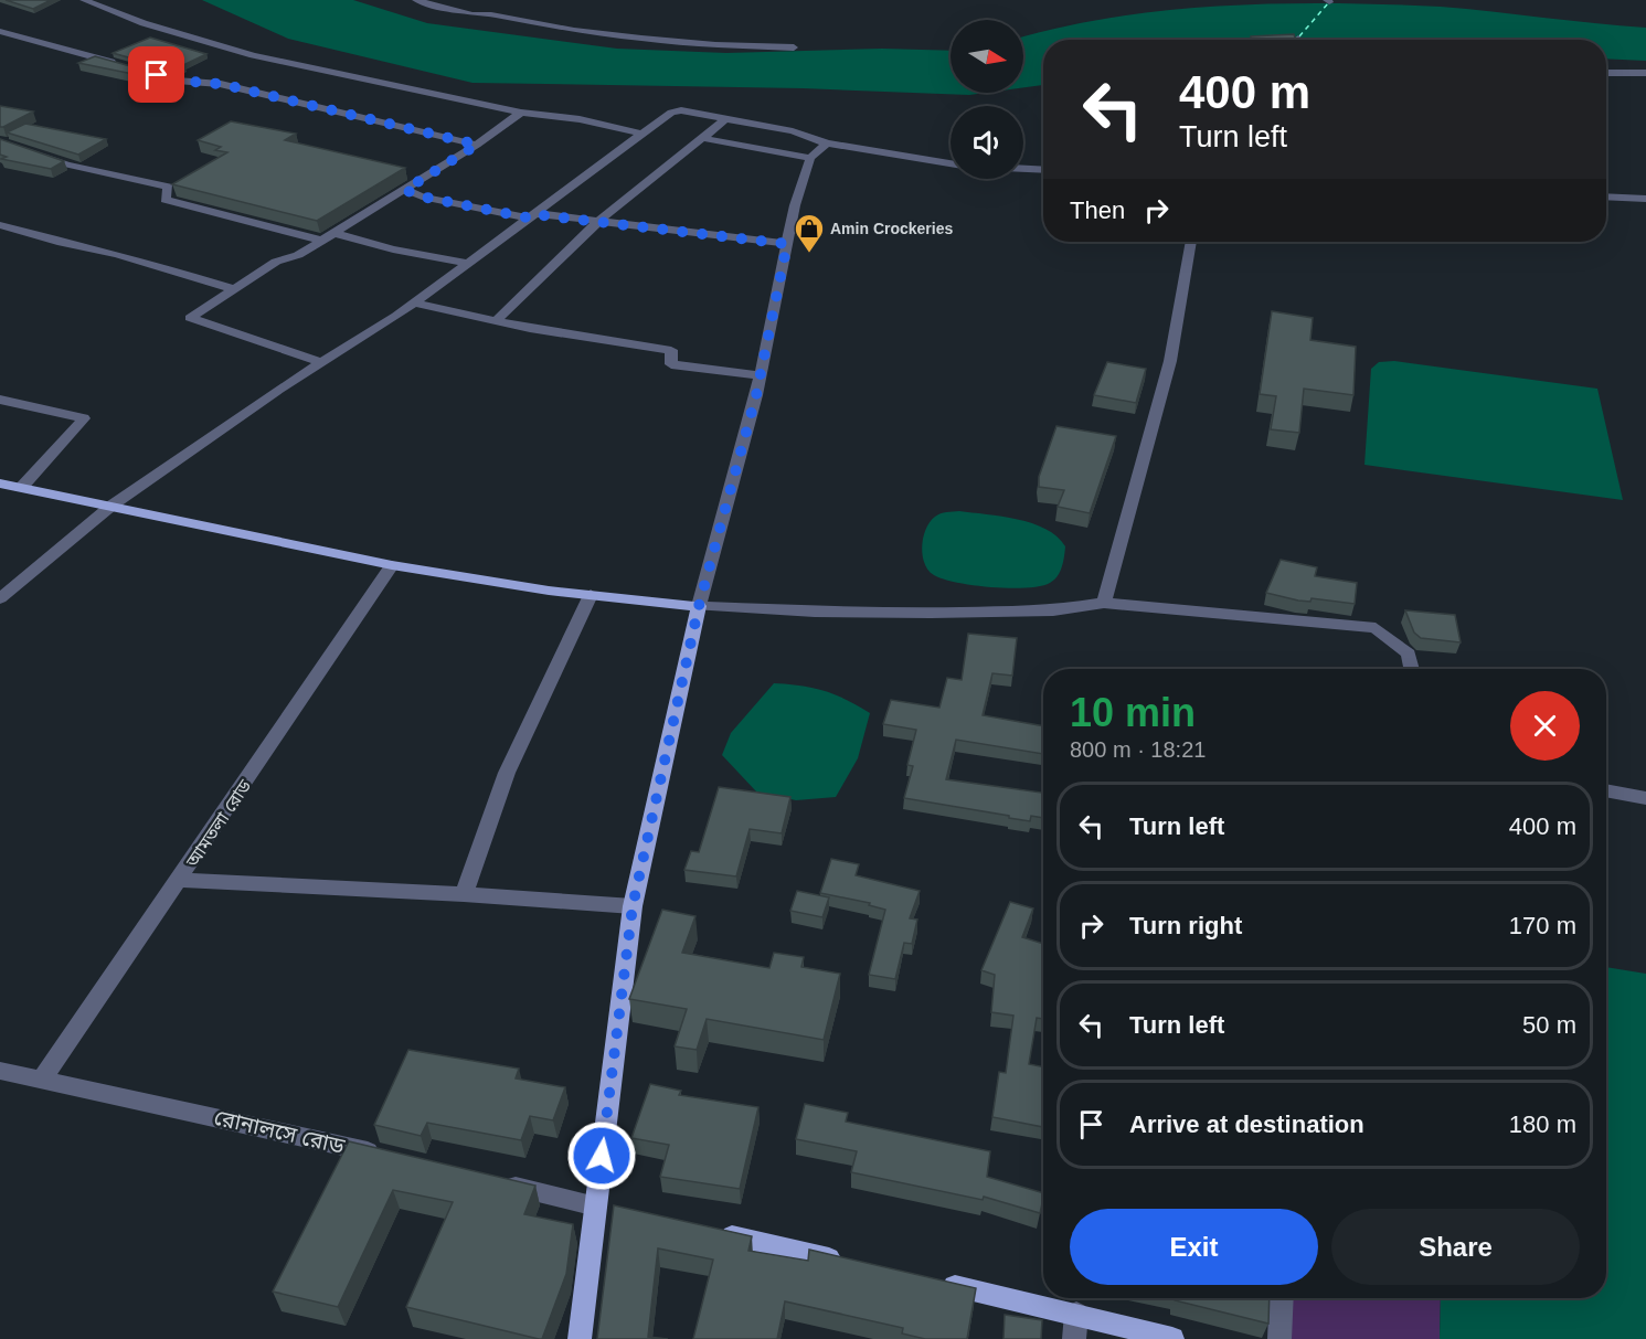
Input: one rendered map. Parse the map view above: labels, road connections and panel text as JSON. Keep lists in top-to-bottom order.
{
  "streets": {
    "street": ["আমতলা রোড", "রোনালসে রোড"]
  },
  "crossings": [
    ["আমতলা রোড", "রোনালসে রোড"]
  ],
  "places": {
    "shop": ["Amin Crockeries"]
  },
  "north": "right",
  "page": {
    "turn": ["400 m", "Turn left"],
    "then": "Then",
    "heading": ["10 min", "800 m · 18:21"],
    "list": [
      {
        "name": "Turn left",
        "value": "400 m"
      },
      {
        "name": "Turn right",
        "value": "170 m"
      },
      {
        "name": "Turn left",
        "value": "50 m"
      },
      {
        "name": "Arrive at destination",
        "value": "180 m"
      }
    ],
    "buttons": ["Exit", "Share"]
  }
}
